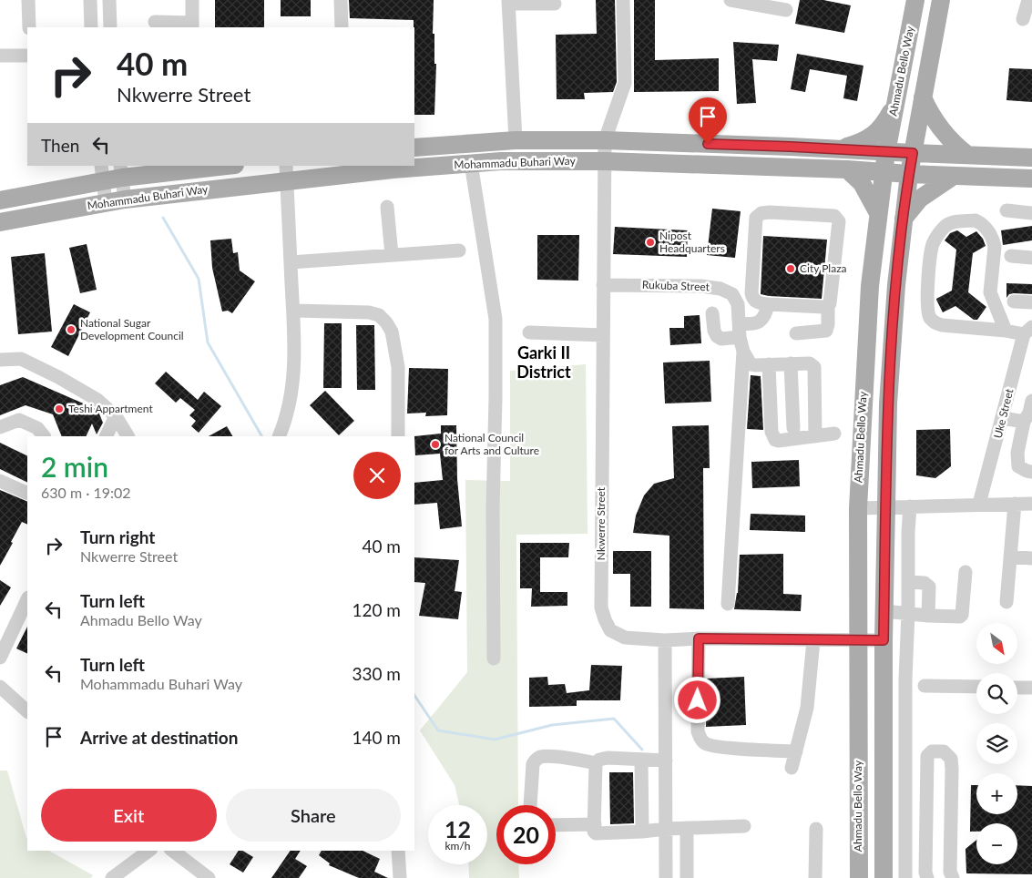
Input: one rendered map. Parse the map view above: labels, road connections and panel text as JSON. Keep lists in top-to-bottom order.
{
  "streets": {
    "main road": ["Ahmadu Bello Way", "Mohammadu Buhari Way"],
    "street": ["Rukuba Street", "Uke Street", "Nkwerre Street"]
  },
  "crossings": [
    ["Ahmadu Bello Way", "Mohammadu Buhari Way"],
    ["Ahmadu Bello Way", "Nkwerre Street"],
    ["Mohammadu Buhari Way", "Nkwerre Street"],
    ["Rukuba Street", "Nkwerre Street"]
  ],
  "districts": ["Garki II District"],
  "places": [
    "Nipost Headquarters",
    "City Plaza",
    "National Sugar Development Council",
    "Teshi Appartment",
    "National Council for Arts and Culture"
  ],
  "north": "bottom right",
  "page": {
    "turn": ["40 m", "Nkwerre Street"],
    "then": "Then",
    "heading": ["2 min", "630 m · 19:02"],
    "list": [
      {
        "name": "Turn right",
        "note": "Nkwerre Street",
        "value": "40 m"
      },
      {
        "name": "Turn left",
        "note": "Ahmadu Bello Way",
        "value": "120 m"
      },
      {
        "name": "Turn left",
        "note": "Mohammadu Buhari Way",
        "value": "330 m"
      },
      {
        "name": "Arrive at destination",
        "value": "140 m"
      }
    ],
    "map_buttons": ["+", "−"],
    "buttons": ["Exit", "Share"],
    "speed": "12 km/h",
    "limit": "20"
  }
}
